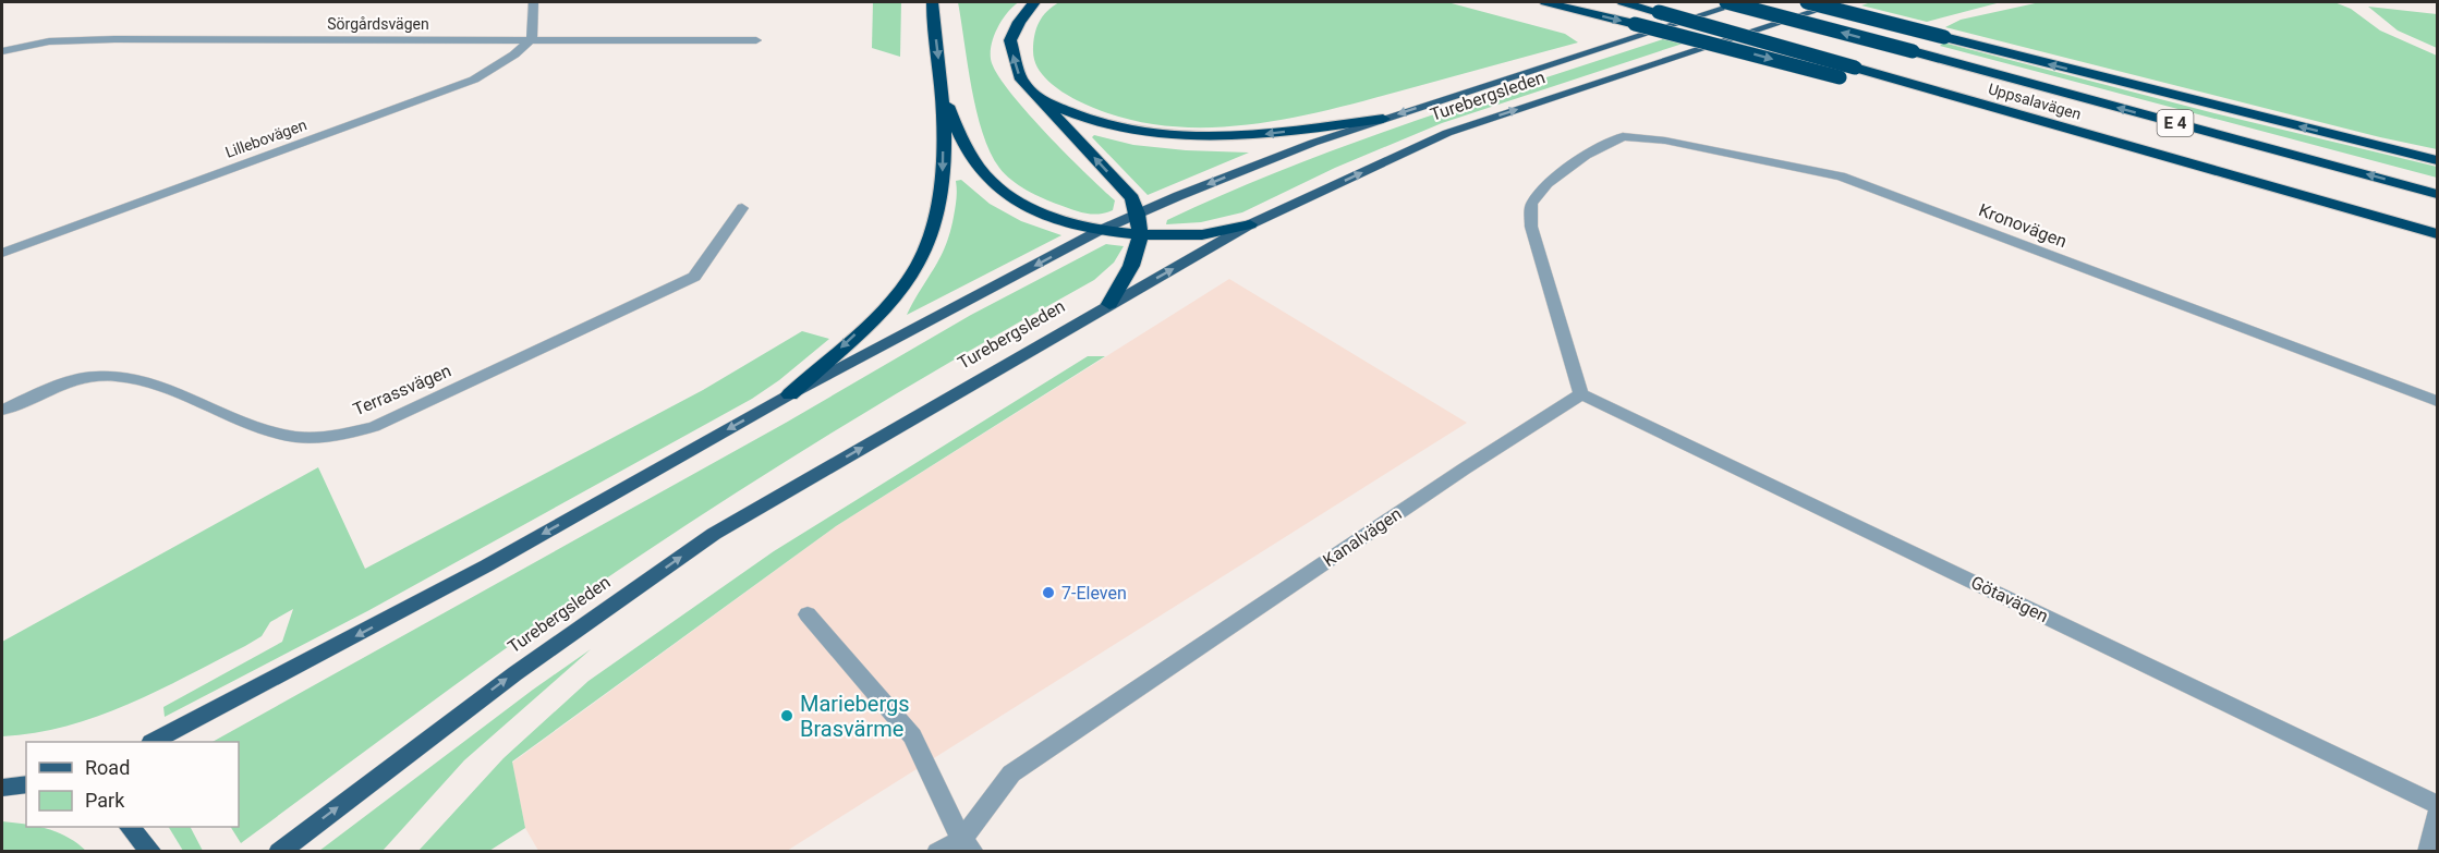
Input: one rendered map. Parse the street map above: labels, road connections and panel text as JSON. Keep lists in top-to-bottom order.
{
  "streets": {
    "highway": ["Uppsalavägen", "E 4"],
    "main road": ["Turebergsleden"],
    "street": [
      "Sörgårdsvägen",
      "Lillebovägen",
      "Kronovägen",
      "Terrassvägen",
      "Kanalvägen",
      "Götavägen"
    ]
  },
  "crossings": [
    ["Sörgårdsvägen", "Lillebovägen"],
    ["Kronovägen", "Kanalvägen"],
    ["Kronovägen", "Götavägen"],
    ["Kanalvägen", "Götavägen"]
  ],
  "places": ["7-Eleven", "Mariebergs Brasvärme"],
  "legend": ["Road", "Park"]
}
